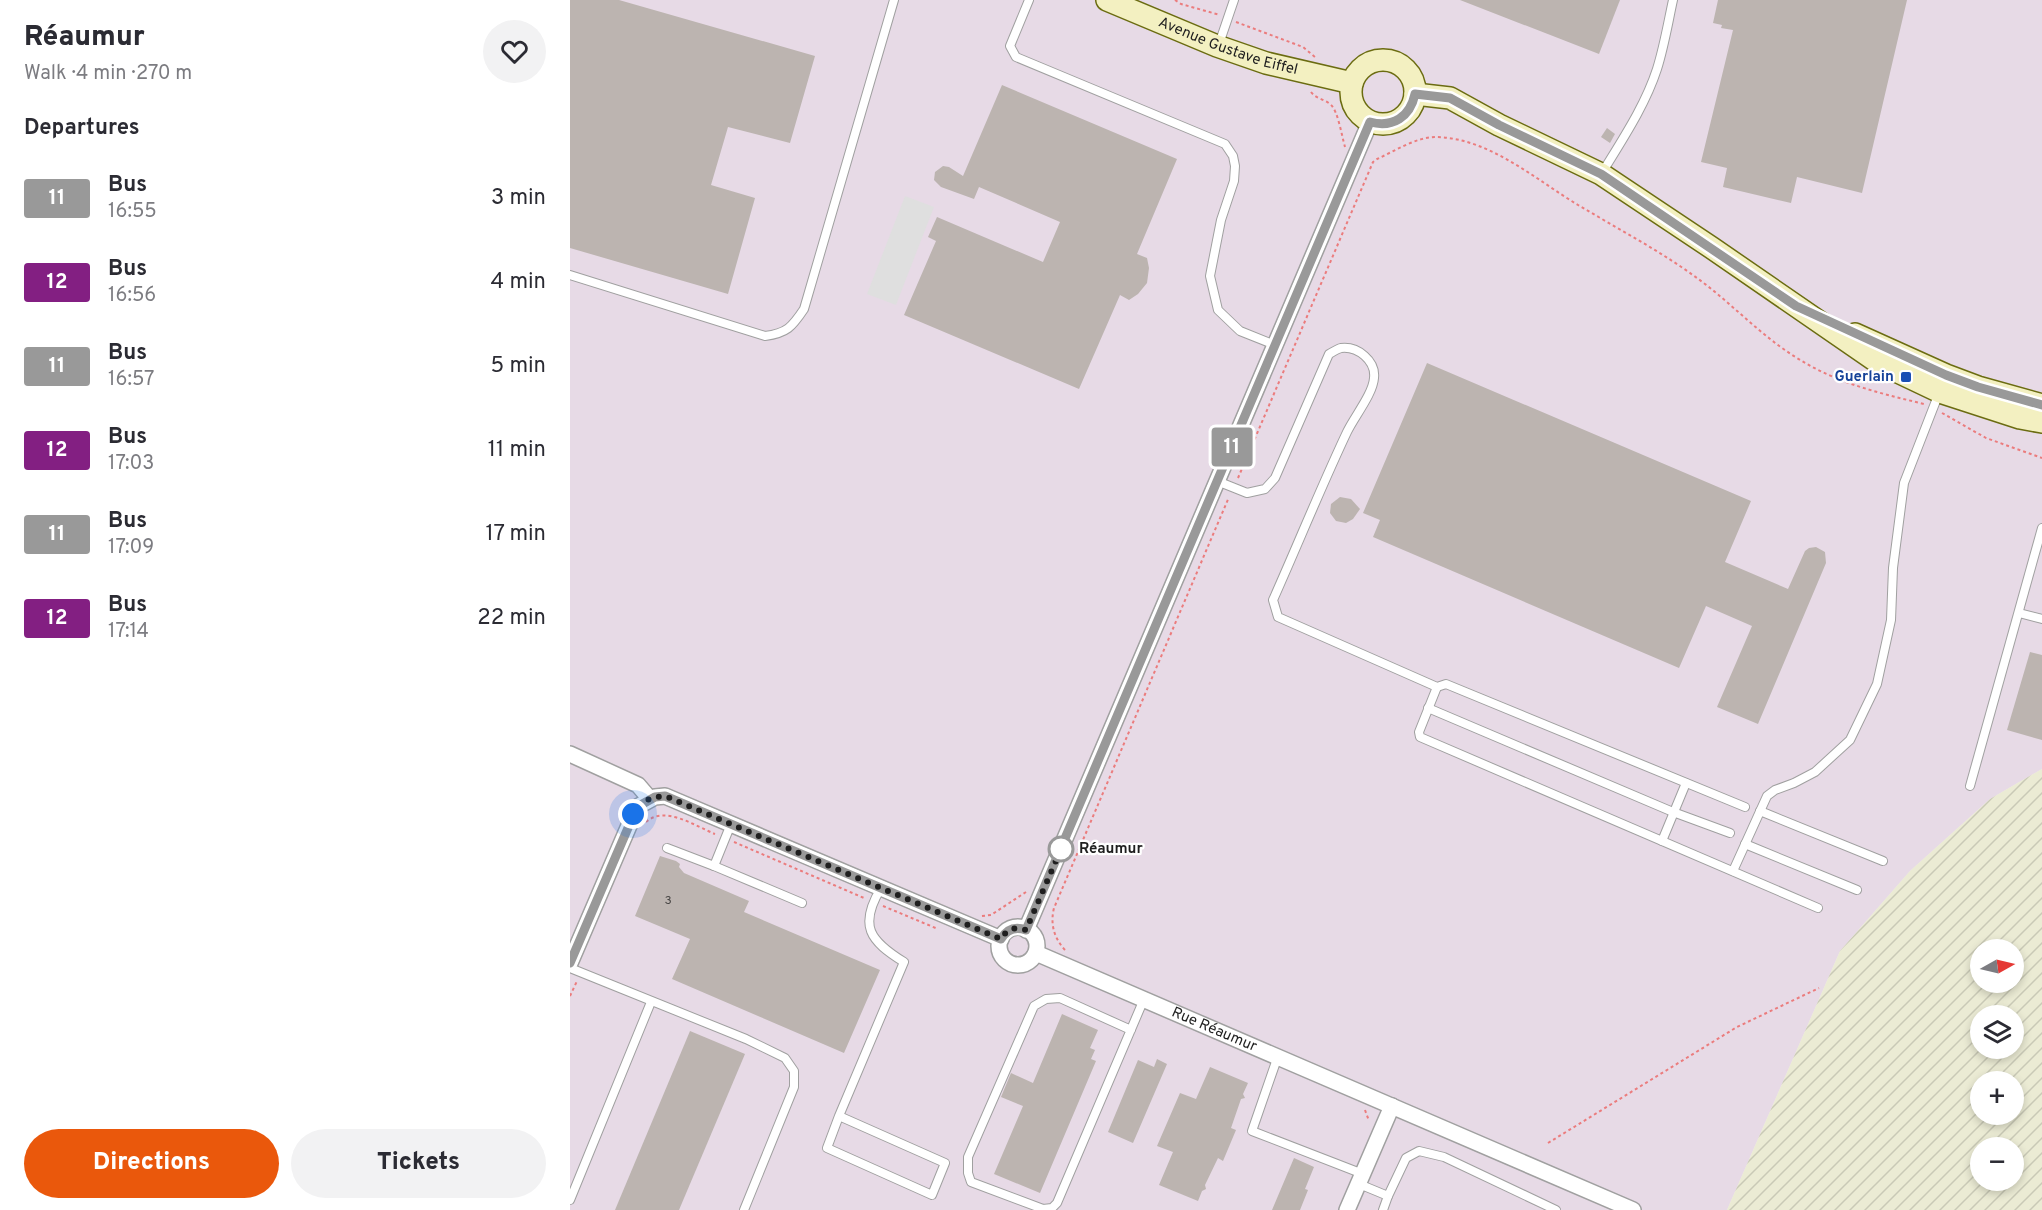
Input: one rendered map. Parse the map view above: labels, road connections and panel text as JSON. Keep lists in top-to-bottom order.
{
  "streets": {
    "street": ["Avenue Gustave Eiffel", "Rue Réaumur"]
  },
  "places": {
    "transit": ["Guerlain"],
    "other": ["Réaumur"]
  },
  "lines": ["bus line 11"],
  "house_numbers": ["3"],
  "north": "right",
  "page": {
    "heading": [
      ["Réaumur", "Walk · 4 min · 270 m"],
      "Departures"
    ],
    "on_map": "11",
    "list": [
      {
        "mark": "11",
        "name": "Bus",
        "note": "16:55",
        "value": "3 min"
      },
      {
        "mark": "12",
        "name": "Bus",
        "note": "16:56",
        "value": "4 min"
      },
      {
        "mark": "11",
        "name": "Bus",
        "note": "16:57",
        "value": "5 min"
      },
      {
        "mark": "12",
        "name": "Bus",
        "note": "17:03",
        "value": "11 min"
      },
      {
        "mark": "11",
        "name": "Bus",
        "note": "17:09",
        "value": "17 min"
      },
      {
        "mark": "12",
        "name": "Bus",
        "note": "17:14",
        "value": "22 min"
      }
    ],
    "map_buttons": ["+", "−"],
    "buttons": ["Directions", "Tickets"]
  }
}
